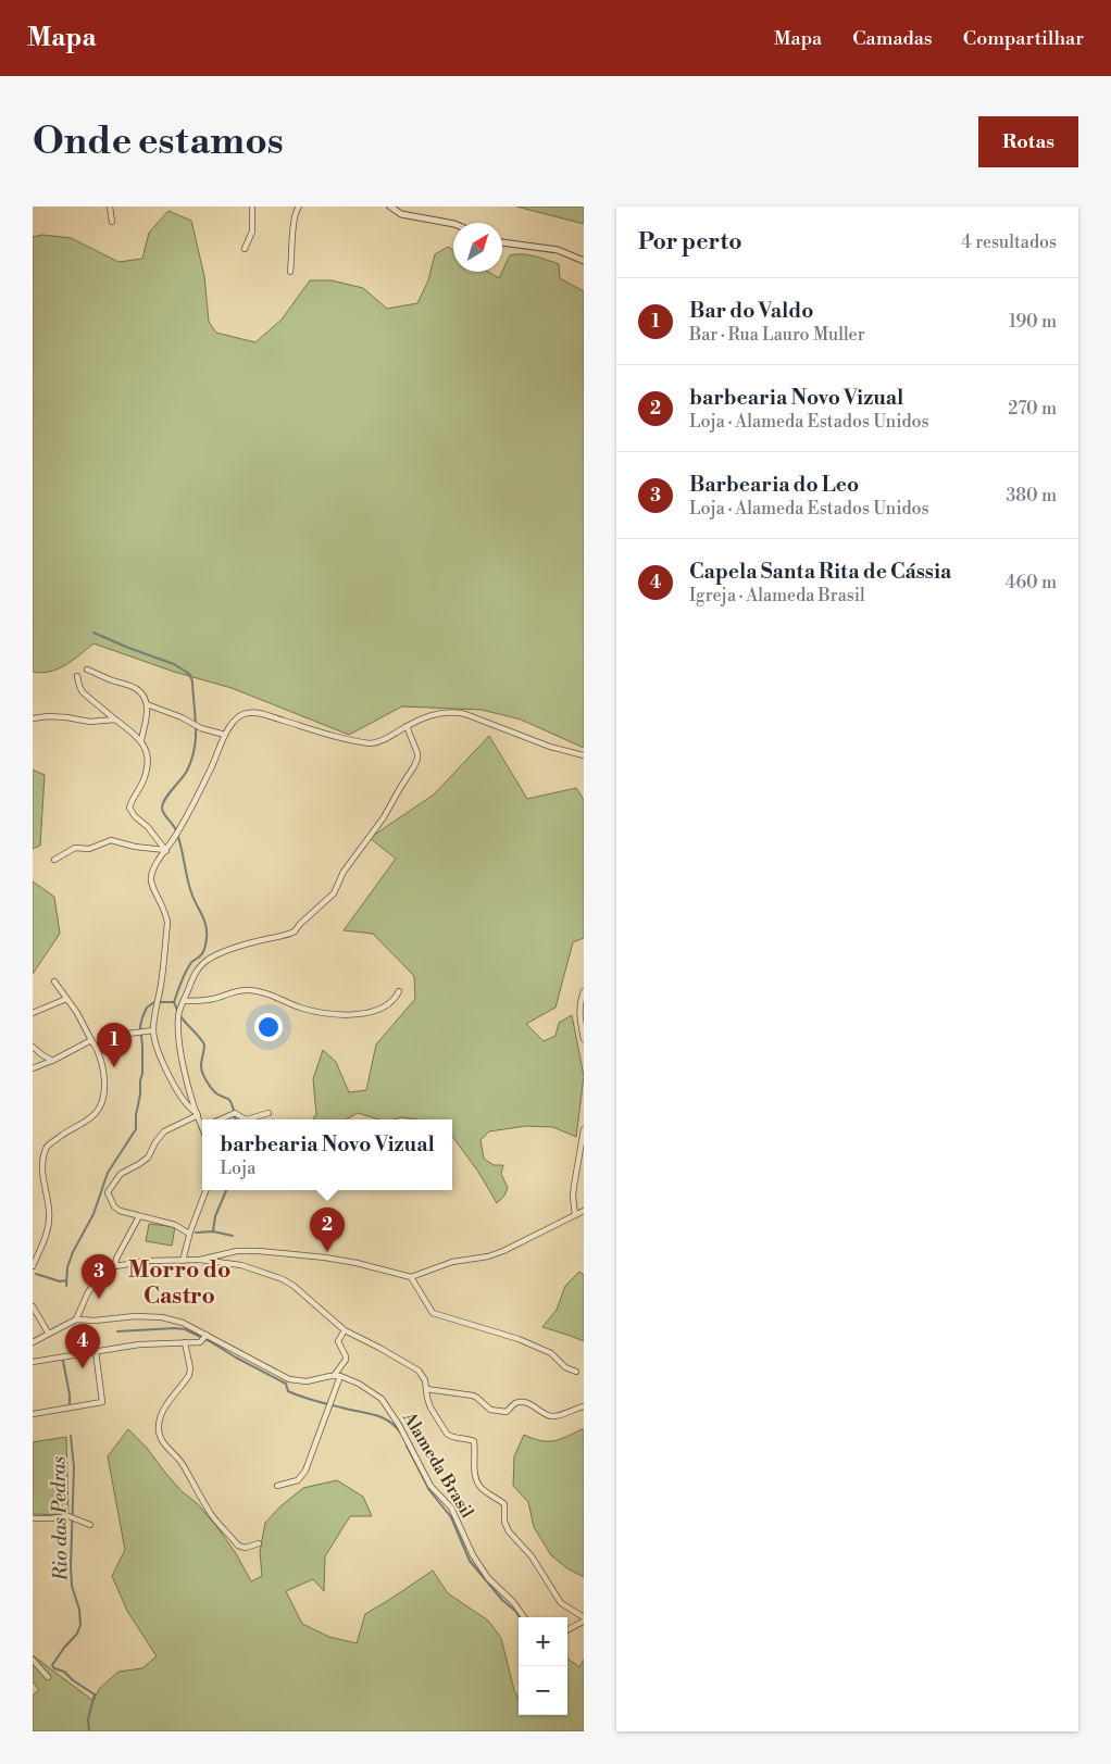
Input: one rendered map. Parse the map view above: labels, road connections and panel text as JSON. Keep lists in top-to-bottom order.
{
  "streets": {
    "street": ["Alameda Brasil"]
  },
  "districts": ["Morro do Castro"],
  "water": ["Rio das Pedras"],
  "north": "top right",
  "page": {
    "header": "Mapa",
    "nav": ["Mapa", "Camadas", "Compartilhar"],
    "buttons": "Rotas",
    "title": "Onde estamos",
    "heading": ["Por perto", "4 resultados"],
    "list": [
      {
        "mark": "1",
        "name": "Bar do Valdo",
        "note": "Bar · Rua Lauro Muller",
        "value": "190 m"
      },
      {
        "mark": "2",
        "name": "barbearia Novo Vizual",
        "note": "Loja · Alameda Estados Unidos",
        "value": "270 m"
      },
      {
        "mark": "3",
        "name": "Barbearia do Leo",
        "note": "Loja · Alameda Estados Unidos",
        "value": "380 m"
      },
      {
        "mark": "4",
        "name": "Capela Santa Rita de Cássia",
        "note": "Igreja · Alameda Brasil",
        "value": "460 m"
      }
    ],
    "pins": [
      "1",
      "2",
      "3",
      "4"
    ],
    "popup": ["barbearia Novo Vizual", "Loja"],
    "map_buttons": ["+", "−"]
  }
}
